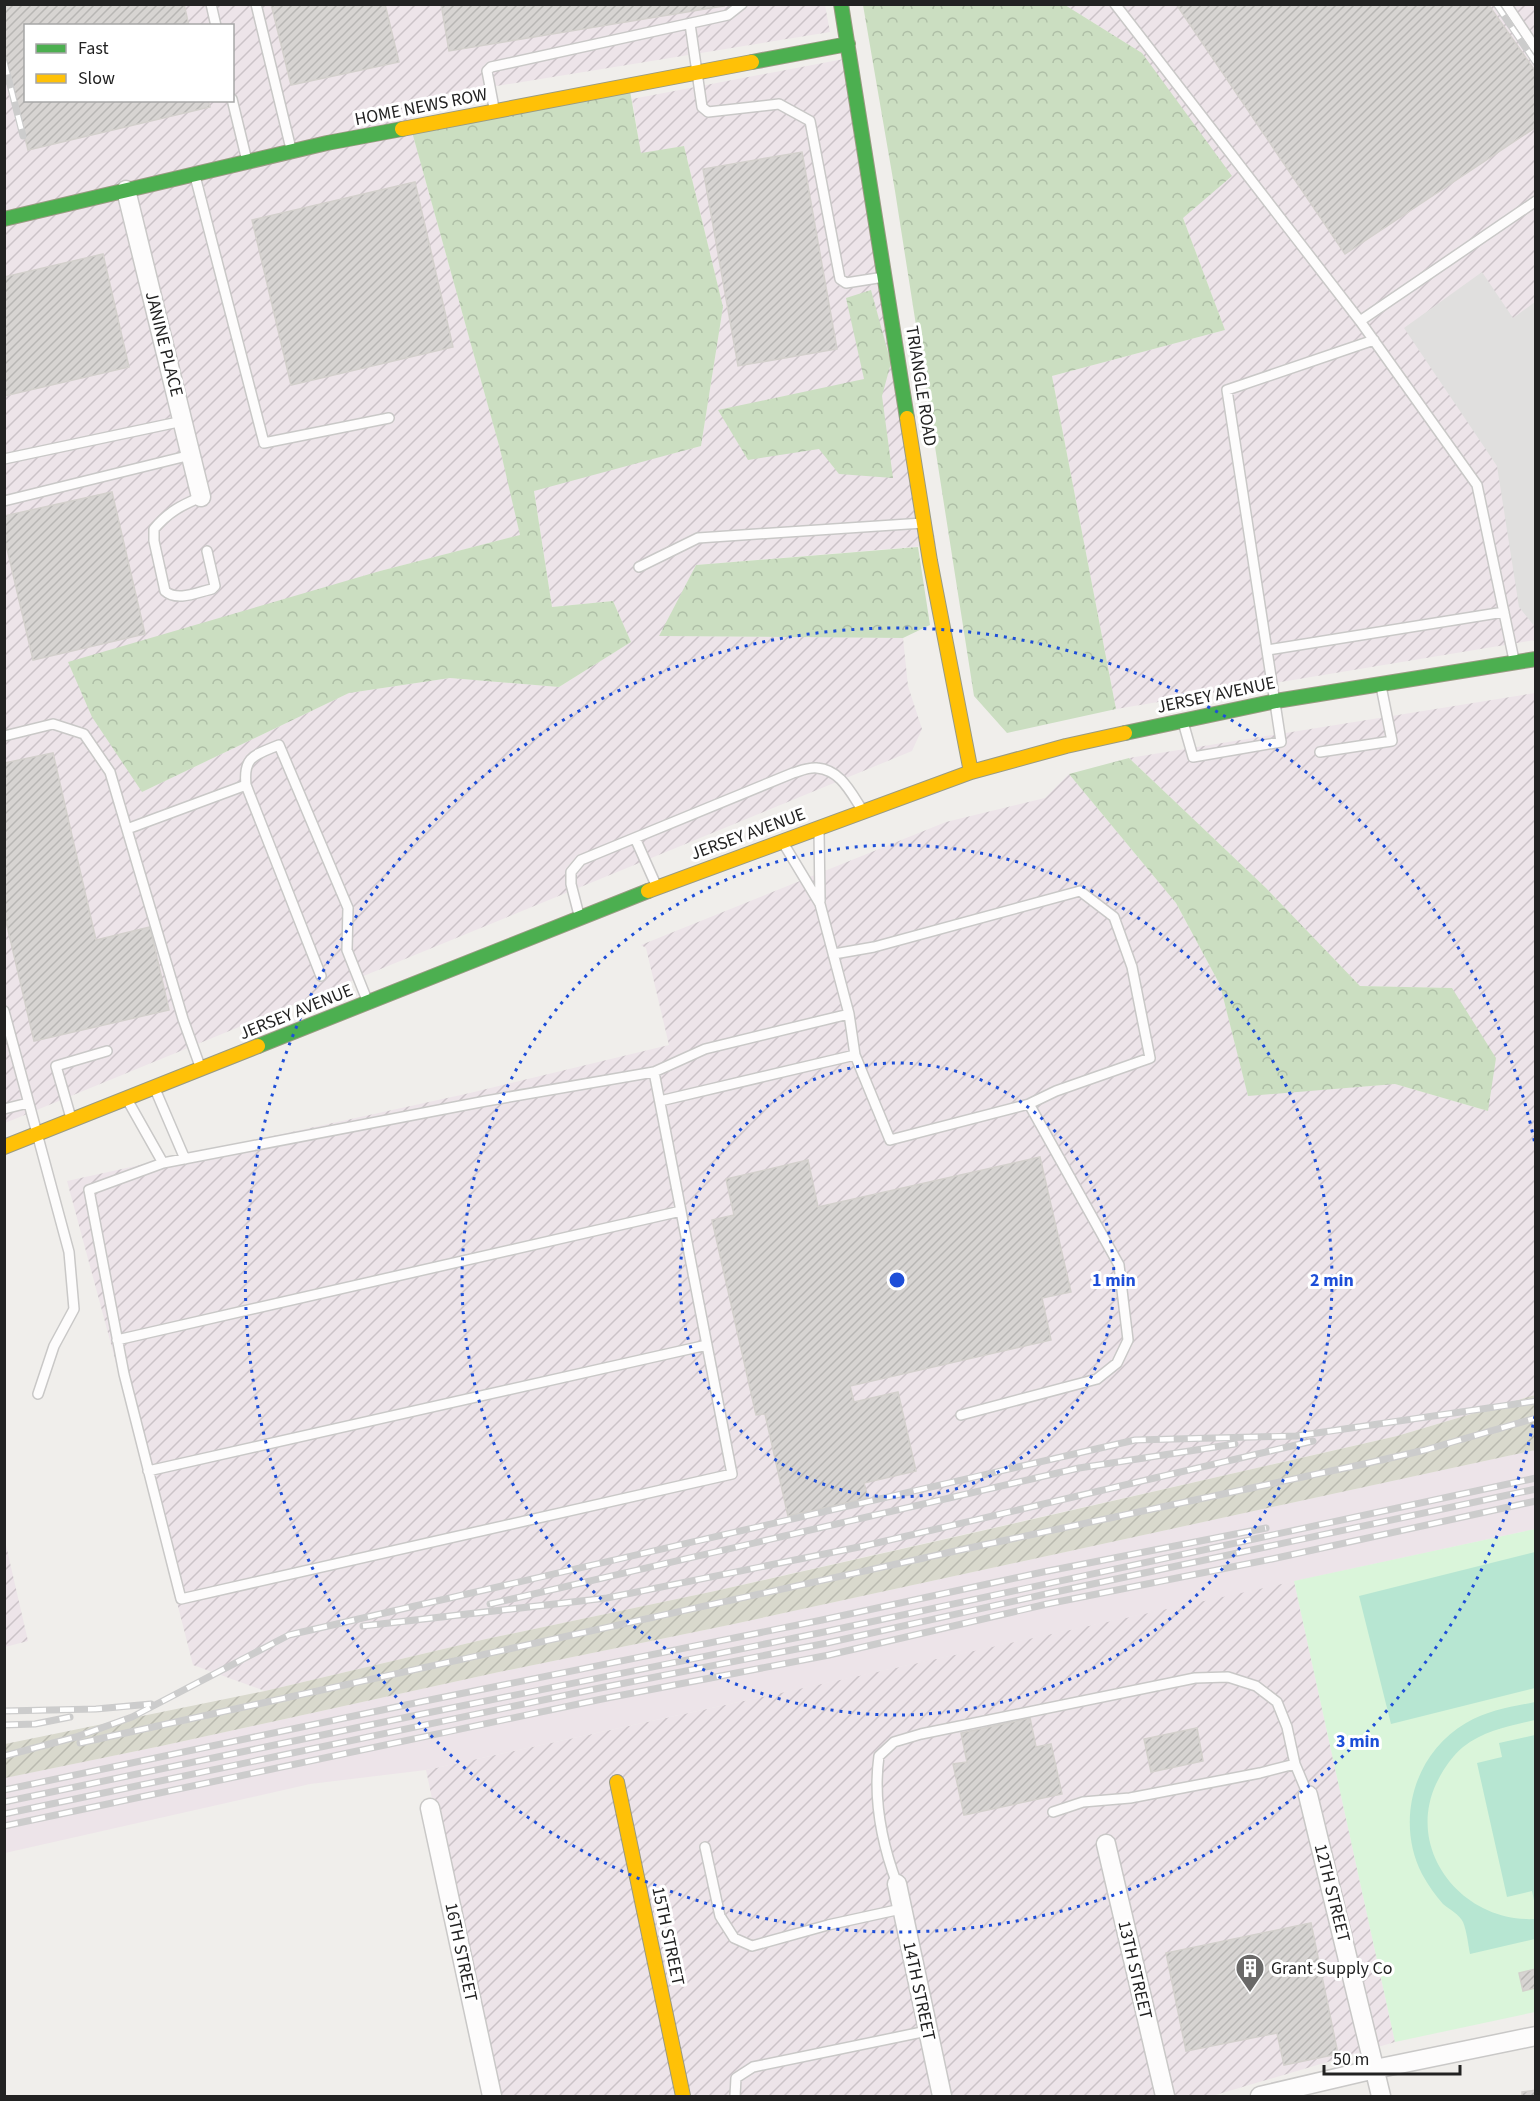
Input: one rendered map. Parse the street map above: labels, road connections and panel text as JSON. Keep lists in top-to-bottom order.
{
  "streets": {
    "street": [
      "HOME NEWS ROW",
      "JANINE PLACE",
      "TRIANGLE ROAD",
      "JERSEY AVENUE",
      "12TH STREET",
      "15TH STREET",
      "16TH STREET",
      "13TH STREET",
      "14TH STREET"
    ]
  },
  "crossings": [
    ["HOME NEWS ROW", "JANINE PLACE"],
    ["HOME NEWS ROW", "TRIANGLE ROAD"],
    ["TRIANGLE ROAD", "JERSEY AVENUE"]
  ],
  "places": {
    "building": ["Grant Supply Co"]
  },
  "legend": ["Fast", "Slow"],
  "scale_bar": "50 m",
  "rings": ["1 min", "2 min", "3 min"]
}
